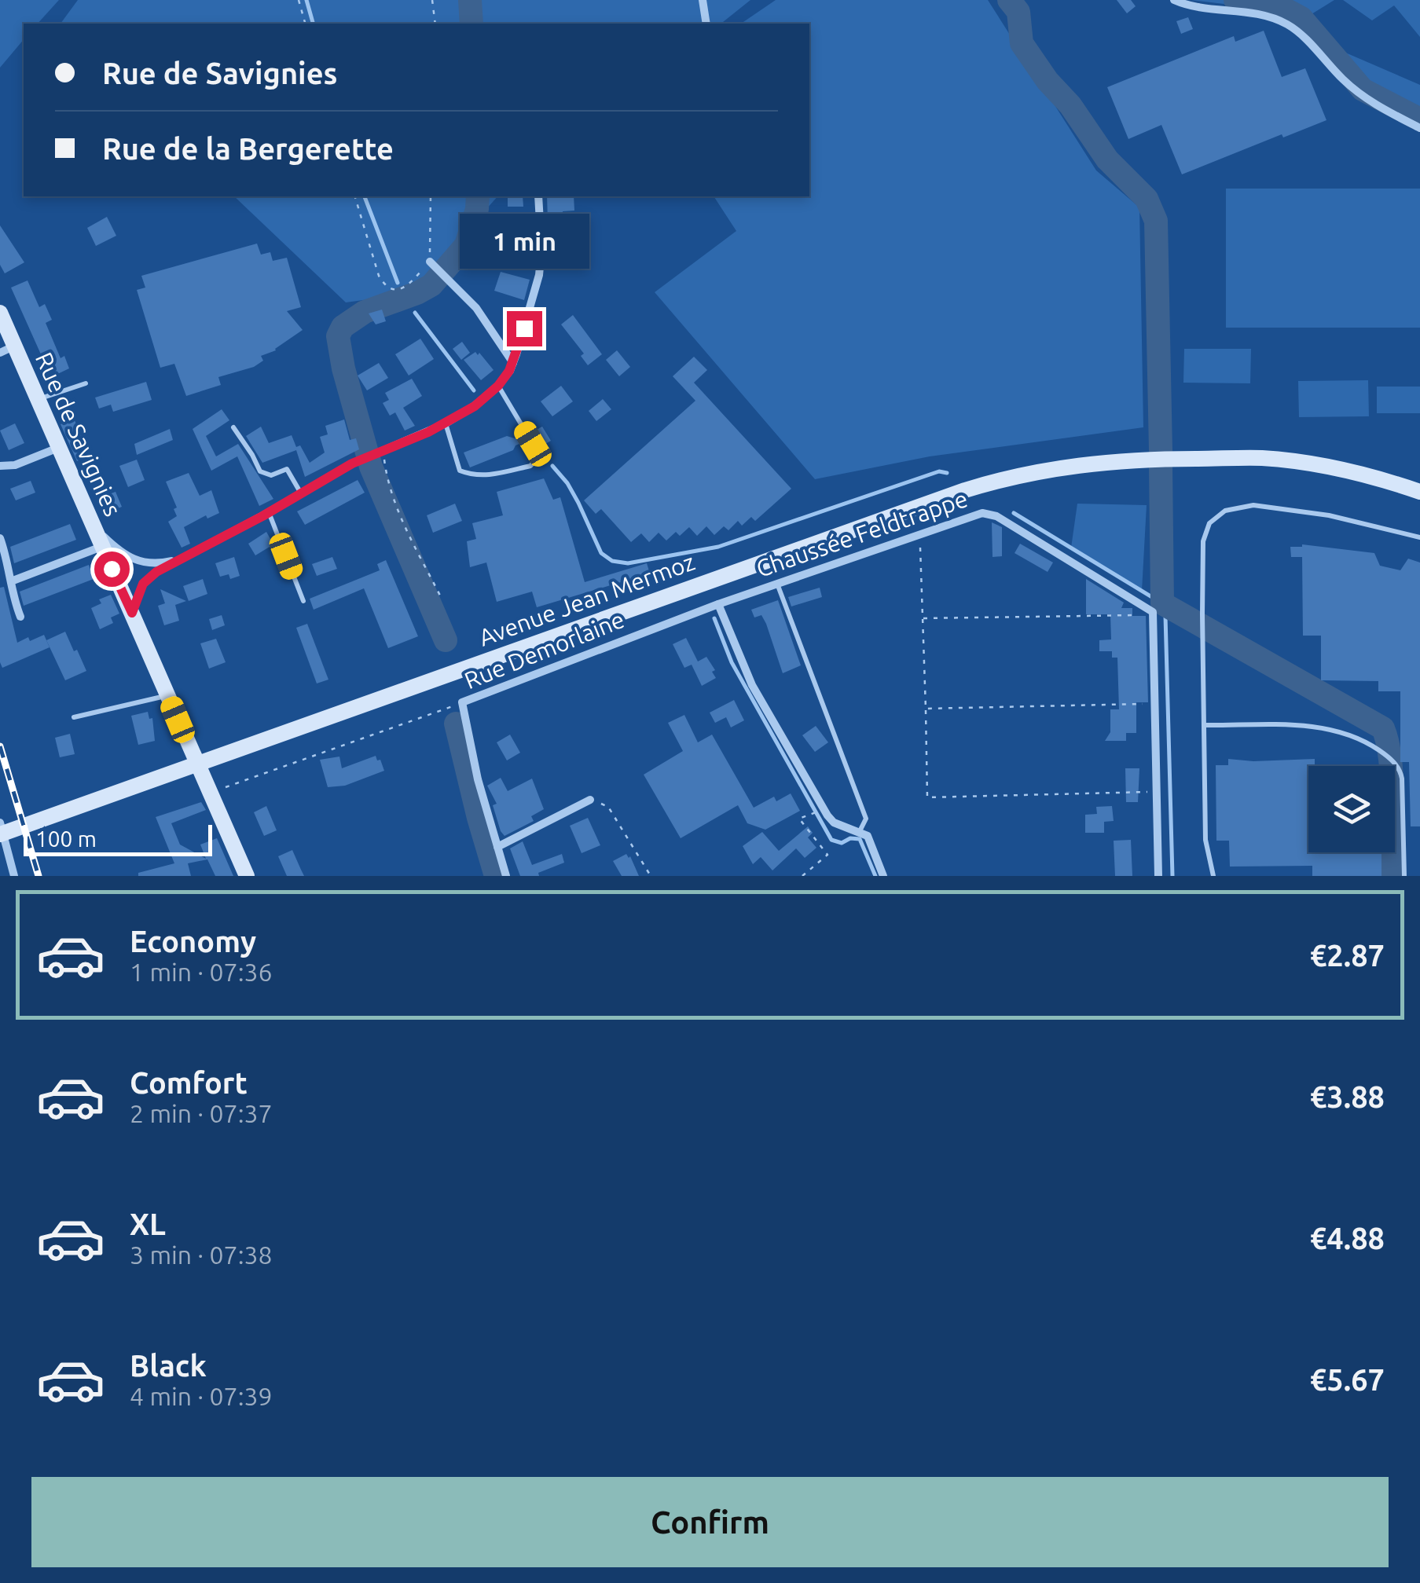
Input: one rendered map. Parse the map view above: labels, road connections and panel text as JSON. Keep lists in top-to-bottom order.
{
  "streets": {
    "main road": ["Rue de Savignies", "Avenue Jean Mermoz"],
    "street": ["Chaussée Feldtrappe", "Rue Demorlaine"]
  },
  "crossings": [
    ["Chaussée Feldtrappe", "Rue Demorlaine"]
  ],
  "scale_bar": "100 m",
  "page": {
    "banner": ["Rue de Savignies", "Rue de la Bergerette"],
    "bubble": "1 min",
    "scale": "100 m",
    "list": [
      {
        "name": "Economy",
        "note": "1 min · 07:36",
        "value": "€2.87"
      },
      {
        "name": "Comfort",
        "note": "2 min · 07:37",
        "value": "€3.88"
      },
      {
        "name": "XL",
        "note": "3 min · 07:38",
        "value": "€4.88"
      },
      {
        "name": "Black",
        "note": "4 min · 07:39",
        "value": "€5.67"
      }
    ],
    "buttons": "Confirm"
  }
}
